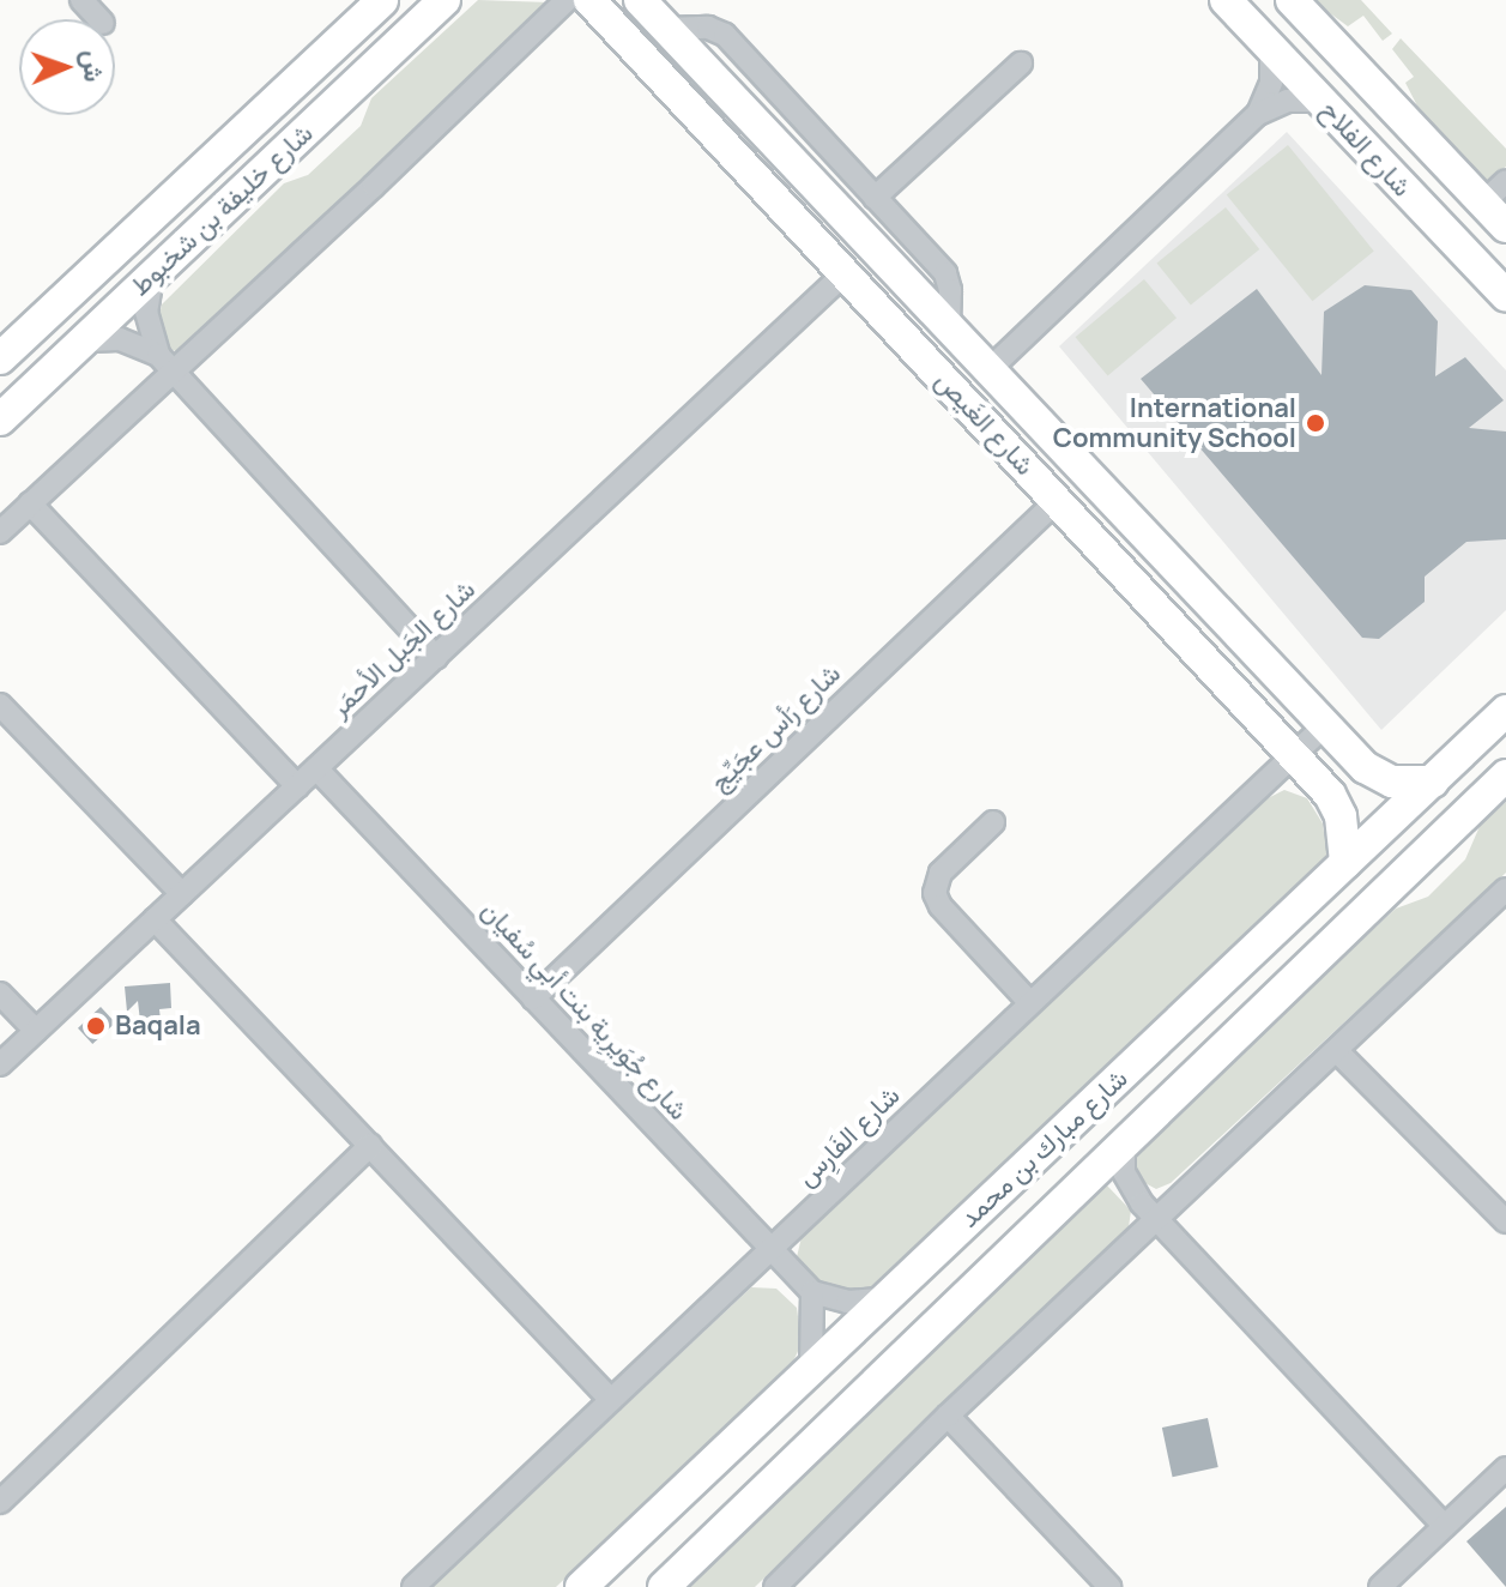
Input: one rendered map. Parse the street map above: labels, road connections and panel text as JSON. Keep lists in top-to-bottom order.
{
  "streets": {
    "main road": [
      "شارع الفلاح",
      "شارع خليفة بن شخبوط",
      "شارع الغَيص",
      "شارع مبارك بن محمد"
    ],
    "street": [
      "شارع الجَبل الأحمَر",
      "شارع رَأس عجَيِّج",
      "شارع جُوَيرِية بنت أبي سُفيان",
      "شارع الفَارِس"
    ]
  },
  "crossings": [
    ["شارع الغَيص", "شارع الجَبل الأحمَر"],
    ["شارع الغَيص", "شارع رَأس عجَيِّج"],
    ["شارع الغَيص", "شارع الفَارِس"],
    ["شارع الغَيص", "شارع مبارك بن محمد"],
    ["شارع الجَبل الأحمَر", "شارع جُوَيرِية بنت أبي سُفيان"],
    ["شارع رَأس عجَيِّج", "شارع جُوَيرِية بنت أبي سُفيان"],
    ["شارع جُوَيرِية بنت أبي سُفيان", "شارع الفَارِس"]
  ],
  "places": ["International Community School", "Baqala"],
  "north": "right"
}
